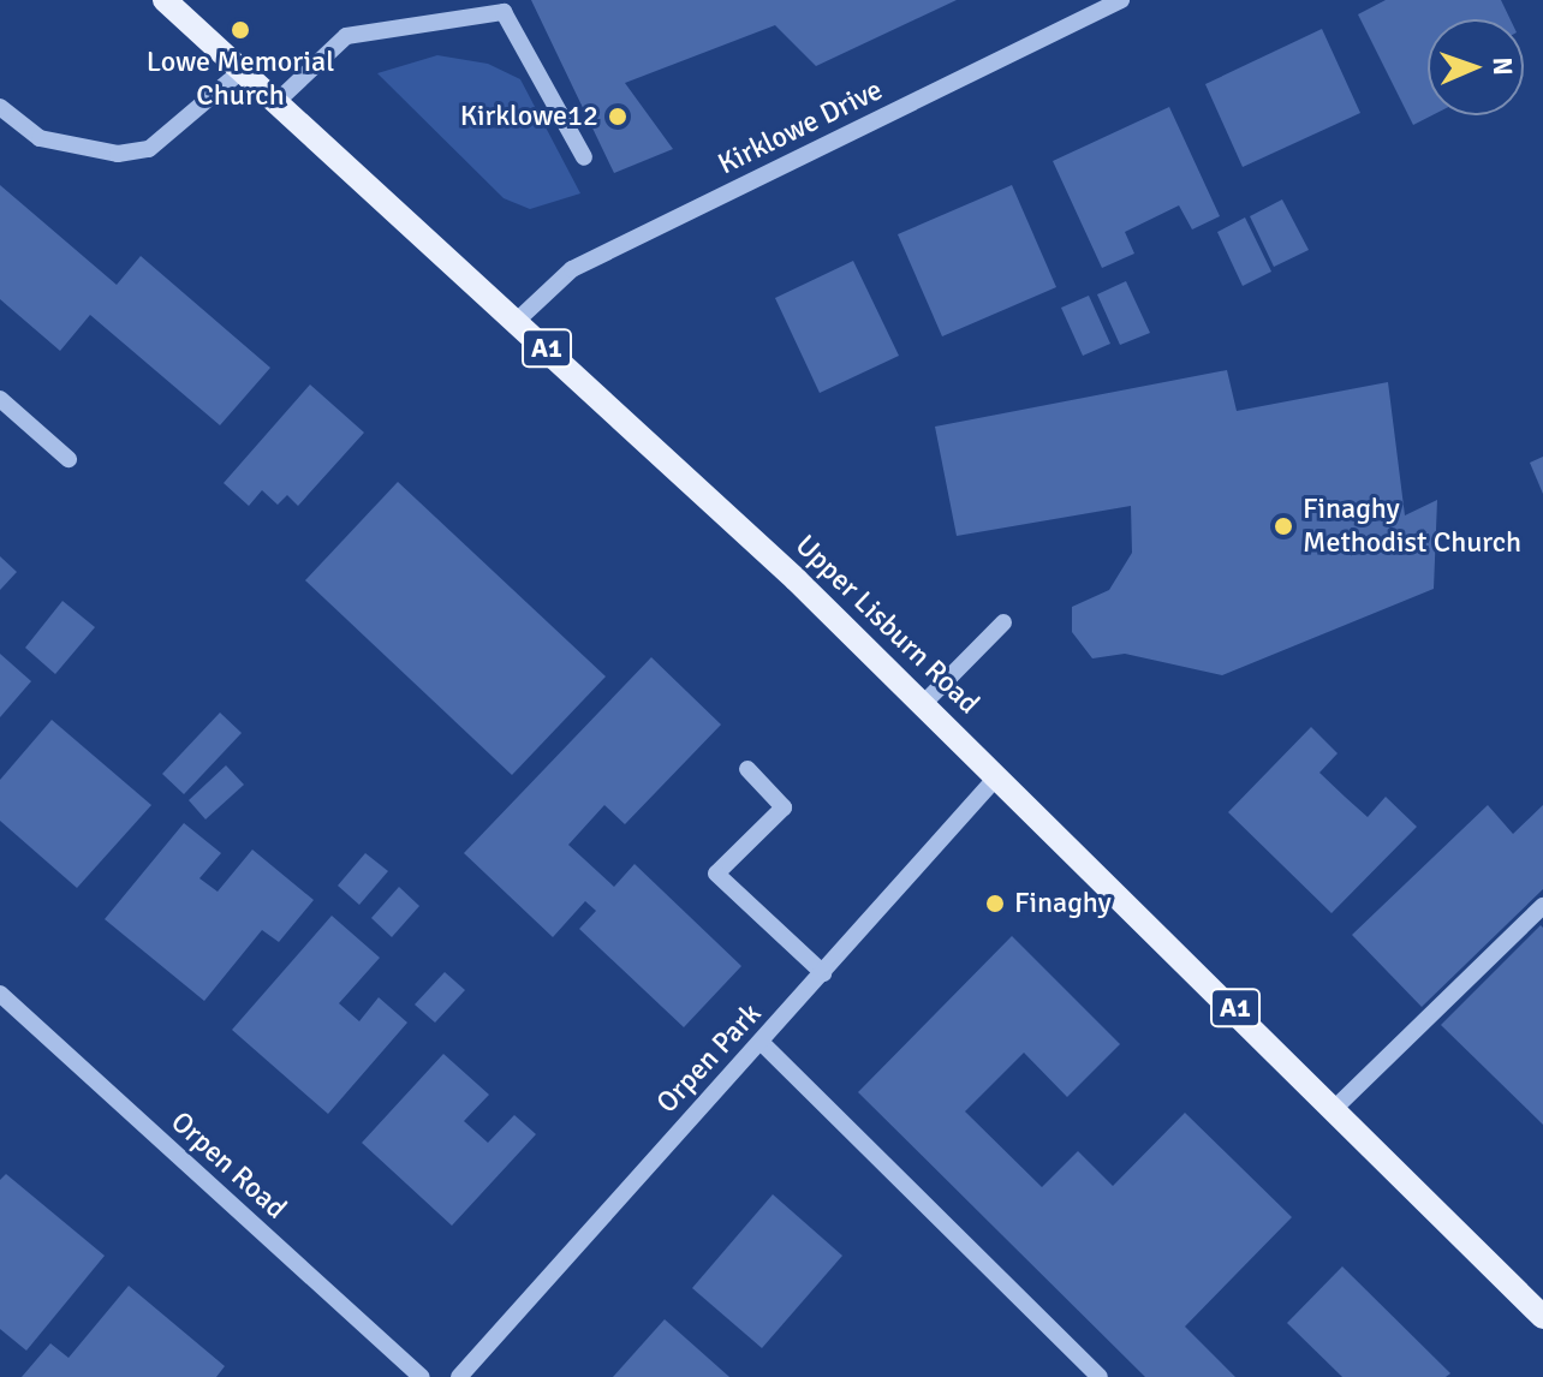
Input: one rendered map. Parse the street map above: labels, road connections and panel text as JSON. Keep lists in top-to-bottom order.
{
  "streets": {
    "main road": ["A1", "Upper Lisburn Road"],
    "street": ["Kirklowe Drive", "Orpen Park", "Orpen Road"]
  },
  "crossings": [
    ["Kirklowe Drive", "Upper Lisburn Road"],
    ["Upper Lisburn Road", "Orpen Park"]
  ],
  "places": [
    "Lowe Memorial Church",
    "Kirklowe12",
    "Finaghy Methodist Church",
    "Finaghy"
  ],
  "north": "right"
}
